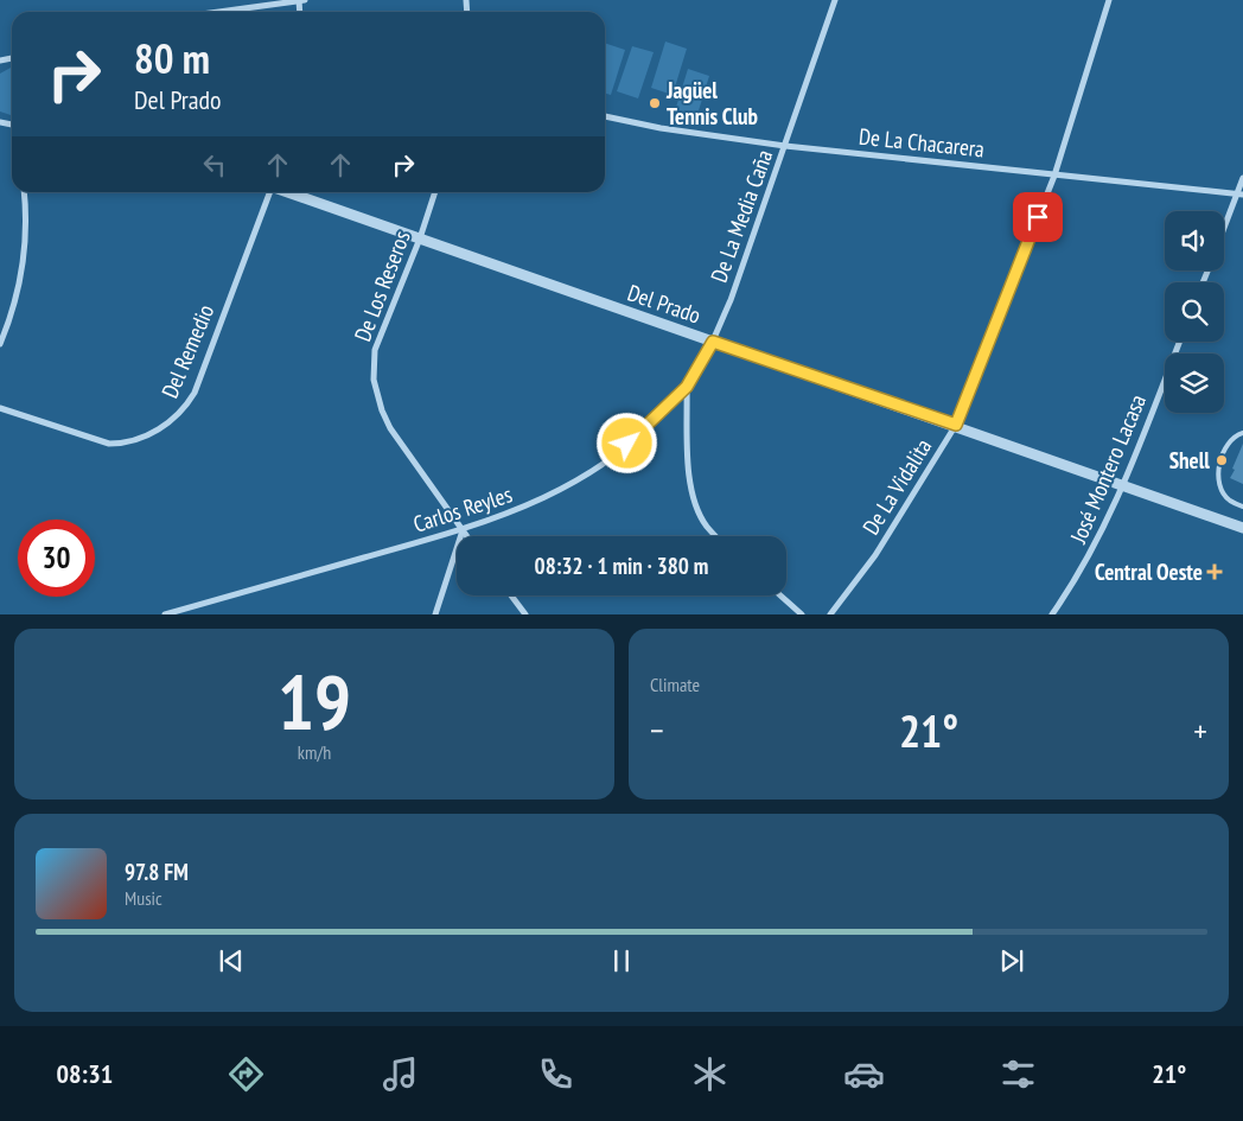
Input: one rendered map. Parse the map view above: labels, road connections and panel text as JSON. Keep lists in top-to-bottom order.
{
  "streets": {
    "street": [
      "De La Chacarera",
      "De La Media Caña",
      "De Los Reseros",
      "Del Prado",
      "Del Remedio",
      "José Montero Lacasa",
      "De La Vidalita",
      "Carlos Reyles"
    ]
  },
  "crossings": [
    ["De La Chacarera", "De La Media Caña"],
    ["De La Chacarera", "De La Vidalita"],
    ["De La Media Caña", "Del Prado"],
    ["De La Media Caña", "Carlos Reyles"],
    ["De Los Reseros", "Del Prado"],
    ["De Los Reseros", "Carlos Reyles"],
    ["Del Prado", "José Montero Lacasa"],
    ["Del Prado", "De La Vidalita"],
    ["Del Prado", "Carlos Reyles"]
  ],
  "places": {
    "other": ["Jagüel Tennis Club", "Shell"],
    "health": ["Central Oeste"]
  },
  "page": {
    "turn": ["80 m", "Del Prado"],
    "limit": "30",
    "trip": "08:32 · 1 min · 380 m",
    "tile": [
      ["19", "km/h"],
      "Climate"
    ],
    "heat": ["−", "21°", "+"],
    "song": ["97.8 FM", "Music"],
    "tabs": ["08:31", "21°"]
  }
}
